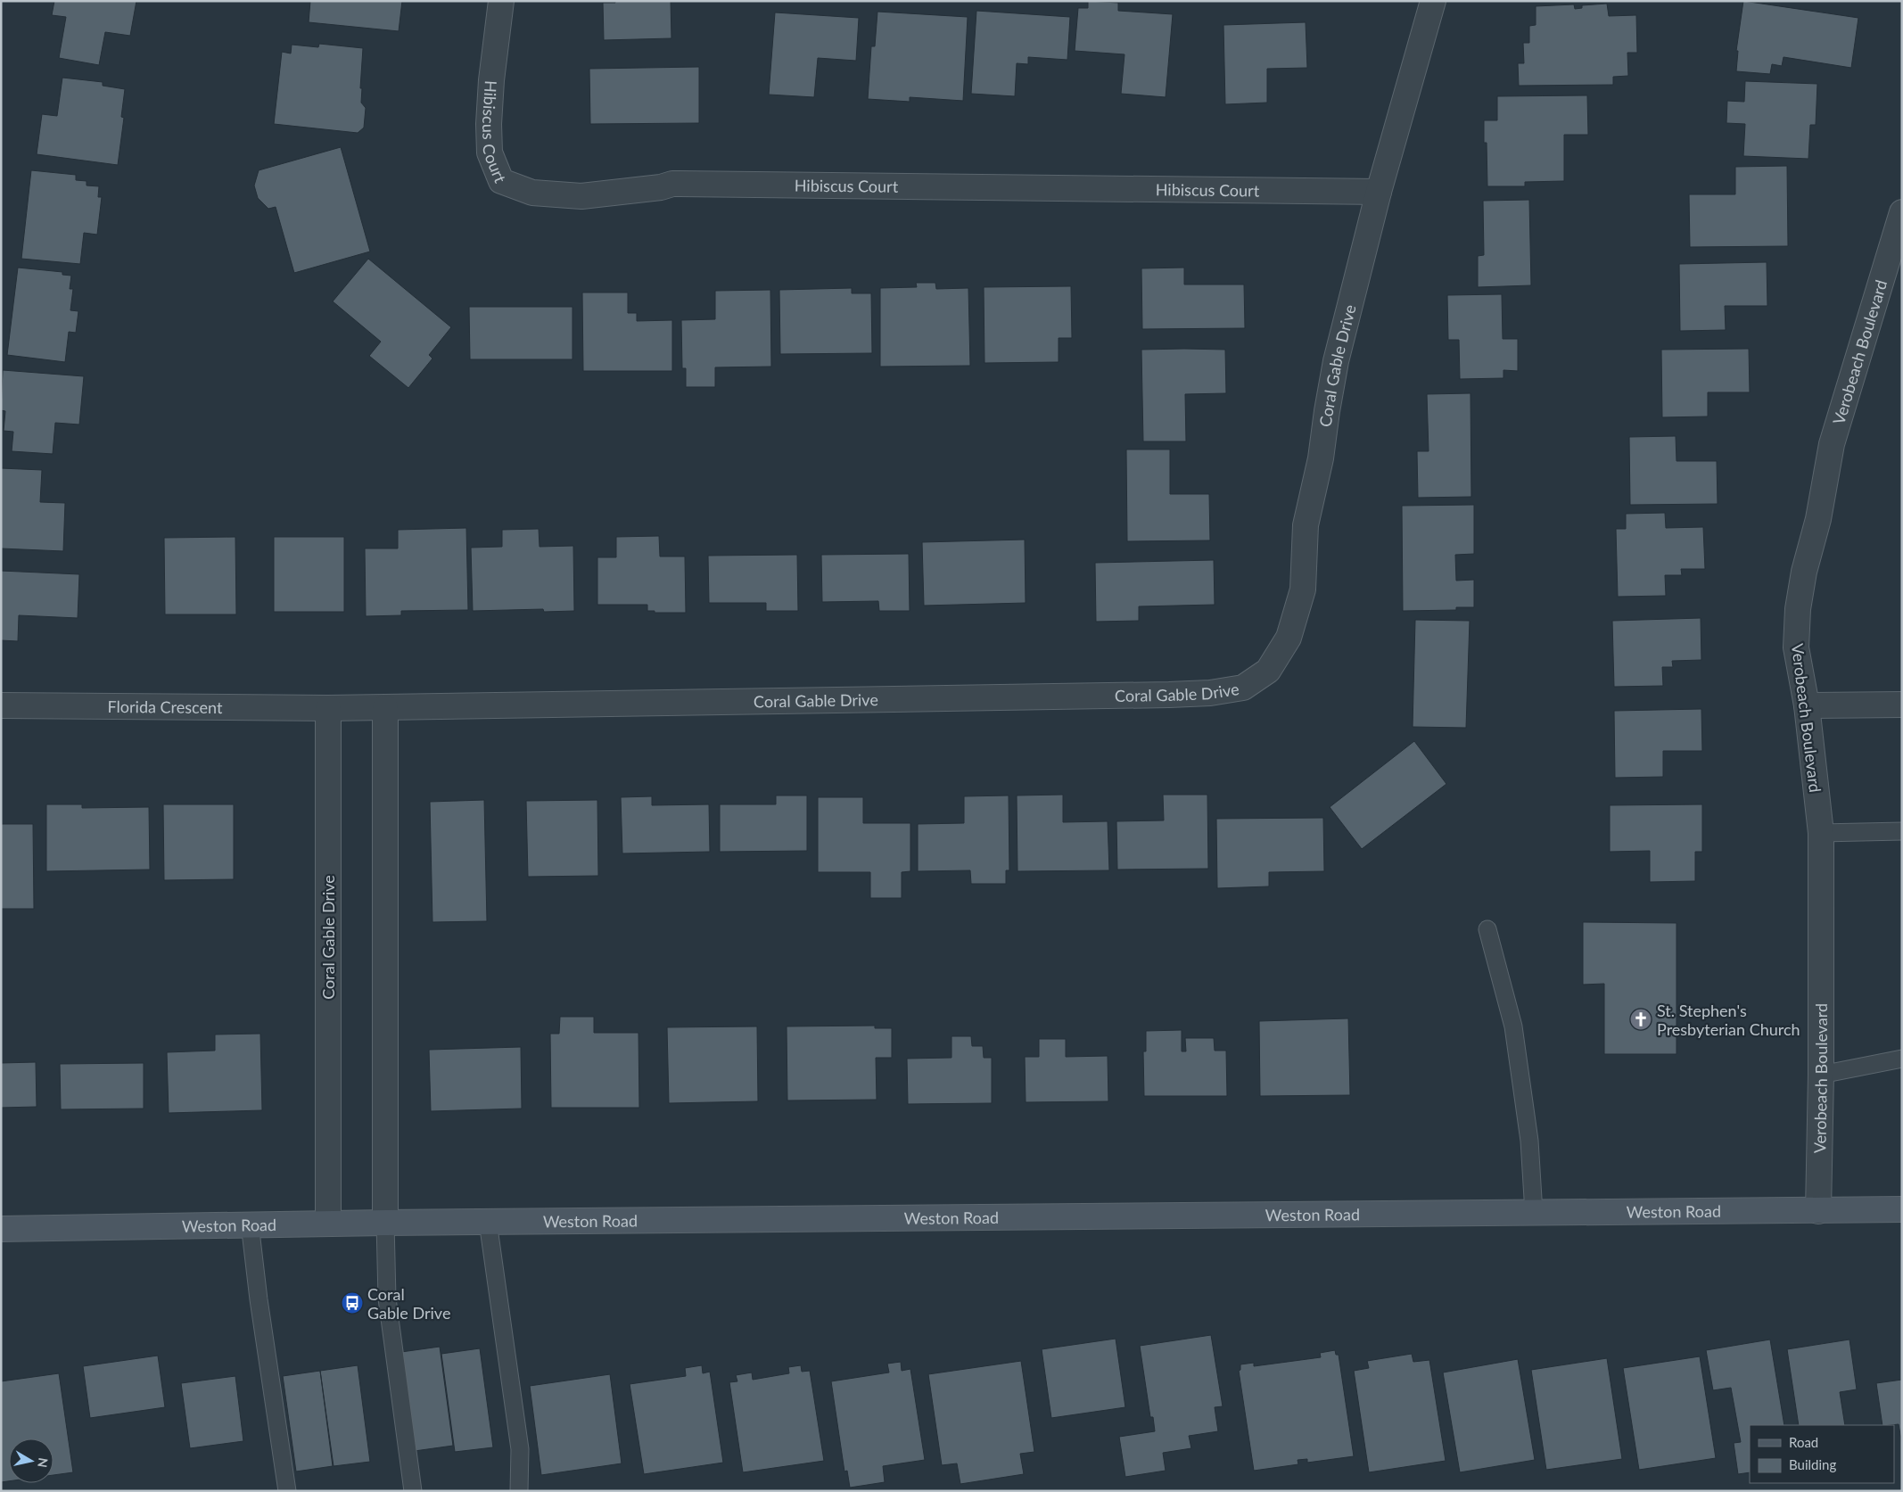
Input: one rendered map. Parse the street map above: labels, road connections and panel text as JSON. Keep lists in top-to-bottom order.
{
  "streets": {
    "main road": ["Weston Road"],
    "street": [
      "Hibiscus Court",
      "Verobeach Boulevard",
      "Coral Gable Drive",
      "Florida Crescent"
    ]
  },
  "crossings": [
    ["Hibiscus Court", "Coral Gable Drive"],
    ["Verobeach Boulevard", "Weston Road"],
    ["Coral Gable Drive", "Florida Crescent"],
    ["Coral Gable Drive", "Weston Road"]
  ],
  "places": {
    "church": ["St. Stephen's Presbyterian Church"],
    "bus stop": ["Coral Gable Drive"]
  },
  "legend": ["Road", "Building"],
  "north": "right"
}
